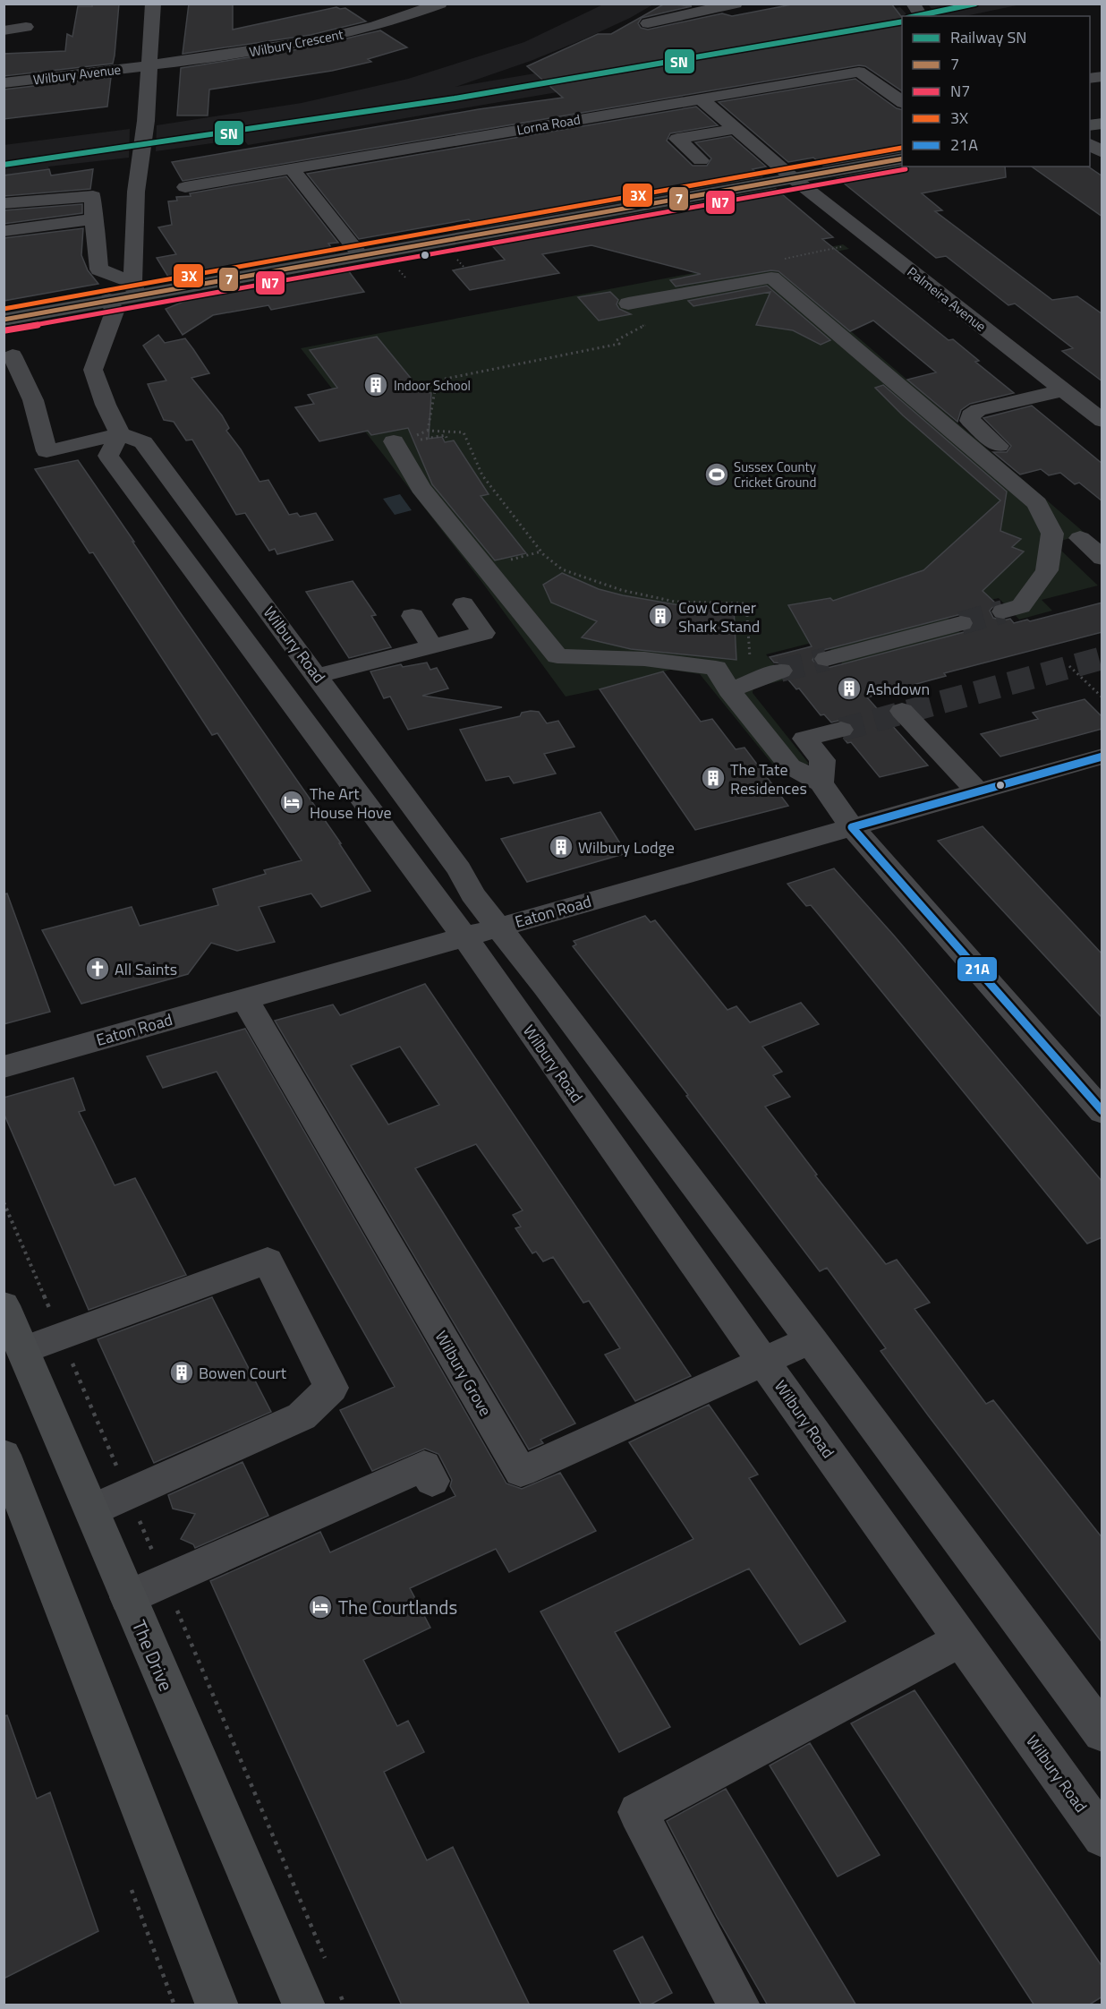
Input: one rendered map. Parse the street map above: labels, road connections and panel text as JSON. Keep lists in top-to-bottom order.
{
  "streets": {
    "main road": ["The Drive"],
    "street": [
      "Wilbury Crescent",
      "Wilbury Avenue",
      "Lorna Road",
      "Palmeira Avenue",
      "Wilbury Road",
      "Eaton Road",
      "Wilbury Grove"
    ]
  },
  "crossings": [
    ["Wilbury Crescent", "Wilbury Avenue"],
    ["Lorna Road", "Palmeira Avenue"],
    ["Wilbury Road", "Eaton Road"],
    ["Wilbury Road", "Wilbury Grove"],
    ["Eaton Road", "Wilbury Grove"]
  ],
  "places": {
    "building": [
      "Indoor School",
      "Cow Corner Shark Stand",
      "Ashdown",
      "The Tate Residences",
      "Wilbury Lodge",
      "Bowen Court"
    ],
    "sports": ["Sussex County Cricket Ground"],
    "hotel": ["The Art House Hove", "The Courtlands"],
    "church": ["All Saints"]
  },
  "lines": [
    "rail line SN",
    "transit line 3X",
    "transit line 7",
    "transit line N7",
    "transit line 21A"
  ],
  "legend": [
    "Railway SN",
    "7",
    "N7",
    "3X",
    "21A"
  ]
}
